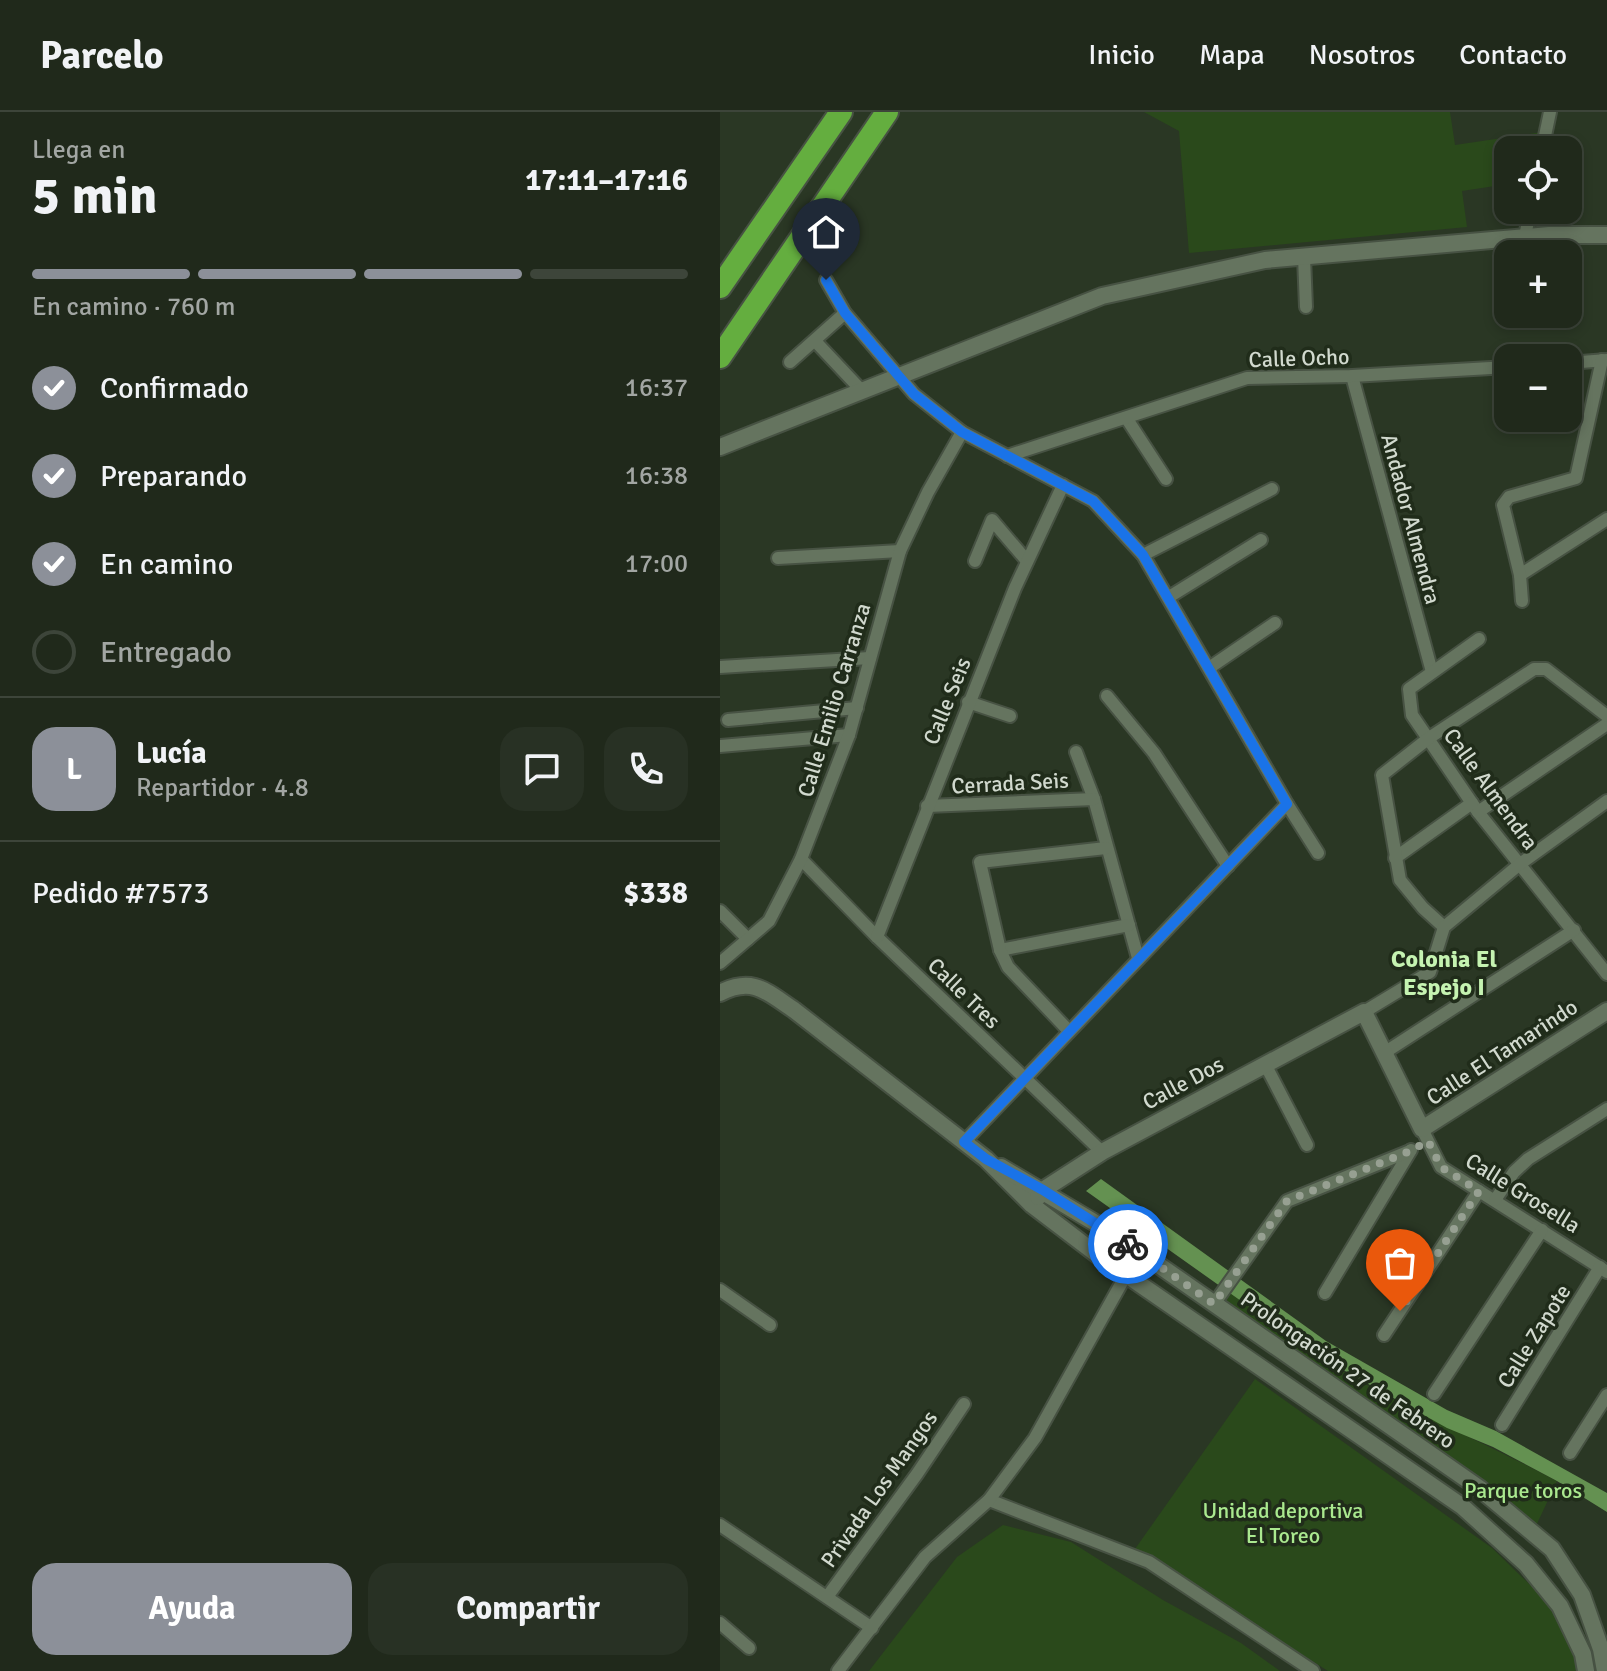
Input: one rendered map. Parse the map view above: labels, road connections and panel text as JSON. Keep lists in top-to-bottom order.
{
  "streets": {
    "main road": [
      "Calle El Tamarindo",
      "Calle Dos",
      "Calle Grosella",
      "Prolongación 27 de Febrero"
    ],
    "street": [
      "Calle Ocho",
      "Andador Almendra",
      "Calle Emilio Carranza",
      "Calle Seis",
      "Cerrada Seis",
      "Calle Almendra",
      "Calle Tres",
      "Calle Zapote",
      "Privada Los Mangos"
    ]
  },
  "crossings": [
    ["Calle Ocho", "Andador Almendra"],
    ["Andador Almendra", "Calle Almendra"],
    ["Calle Emilio Carranza", "Calle Tres"],
    ["Calle Seis", "Cerrada Seis"],
    ["Calle Seis", "Calle Tres"],
    ["Calle Tres", "Calle Dos"],
    ["Calle El Tamarindo", "Calle Grosella"],
    ["Calle Dos", "Calle Grosella"],
    ["Calle Dos", "Prolongación 27 de Febrero"],
    ["Calle Grosella", "Calle Zapote"]
  ],
  "districts": ["Colonia El Espejo I"],
  "parks": ["Parque toros", "Unidad deportiva El Toreo"],
  "page": {
    "header": "Parcelo",
    "nav": [
      "Inicio",
      "Mapa",
      "Nosotros",
      "Contacto"
    ],
    "heading": ["5 min", "Llega en", "17:11–17:16"],
    "panel": [
      "Lucía",
      "Repartidor · 4.8",
      "Pedido #7573",
      "$338"
    ],
    "map_buttons": ["+", "−"],
    "bar": "En camino · 760 m",
    "list": [
      ["Confirmado", "16:37"],
      ["Preparando", "16:38"],
      ["En camino", "17:00"],
      "Entregado"
    ],
    "round": "L",
    "buttons": ["Ayuda", "Compartir"]
  }
}
